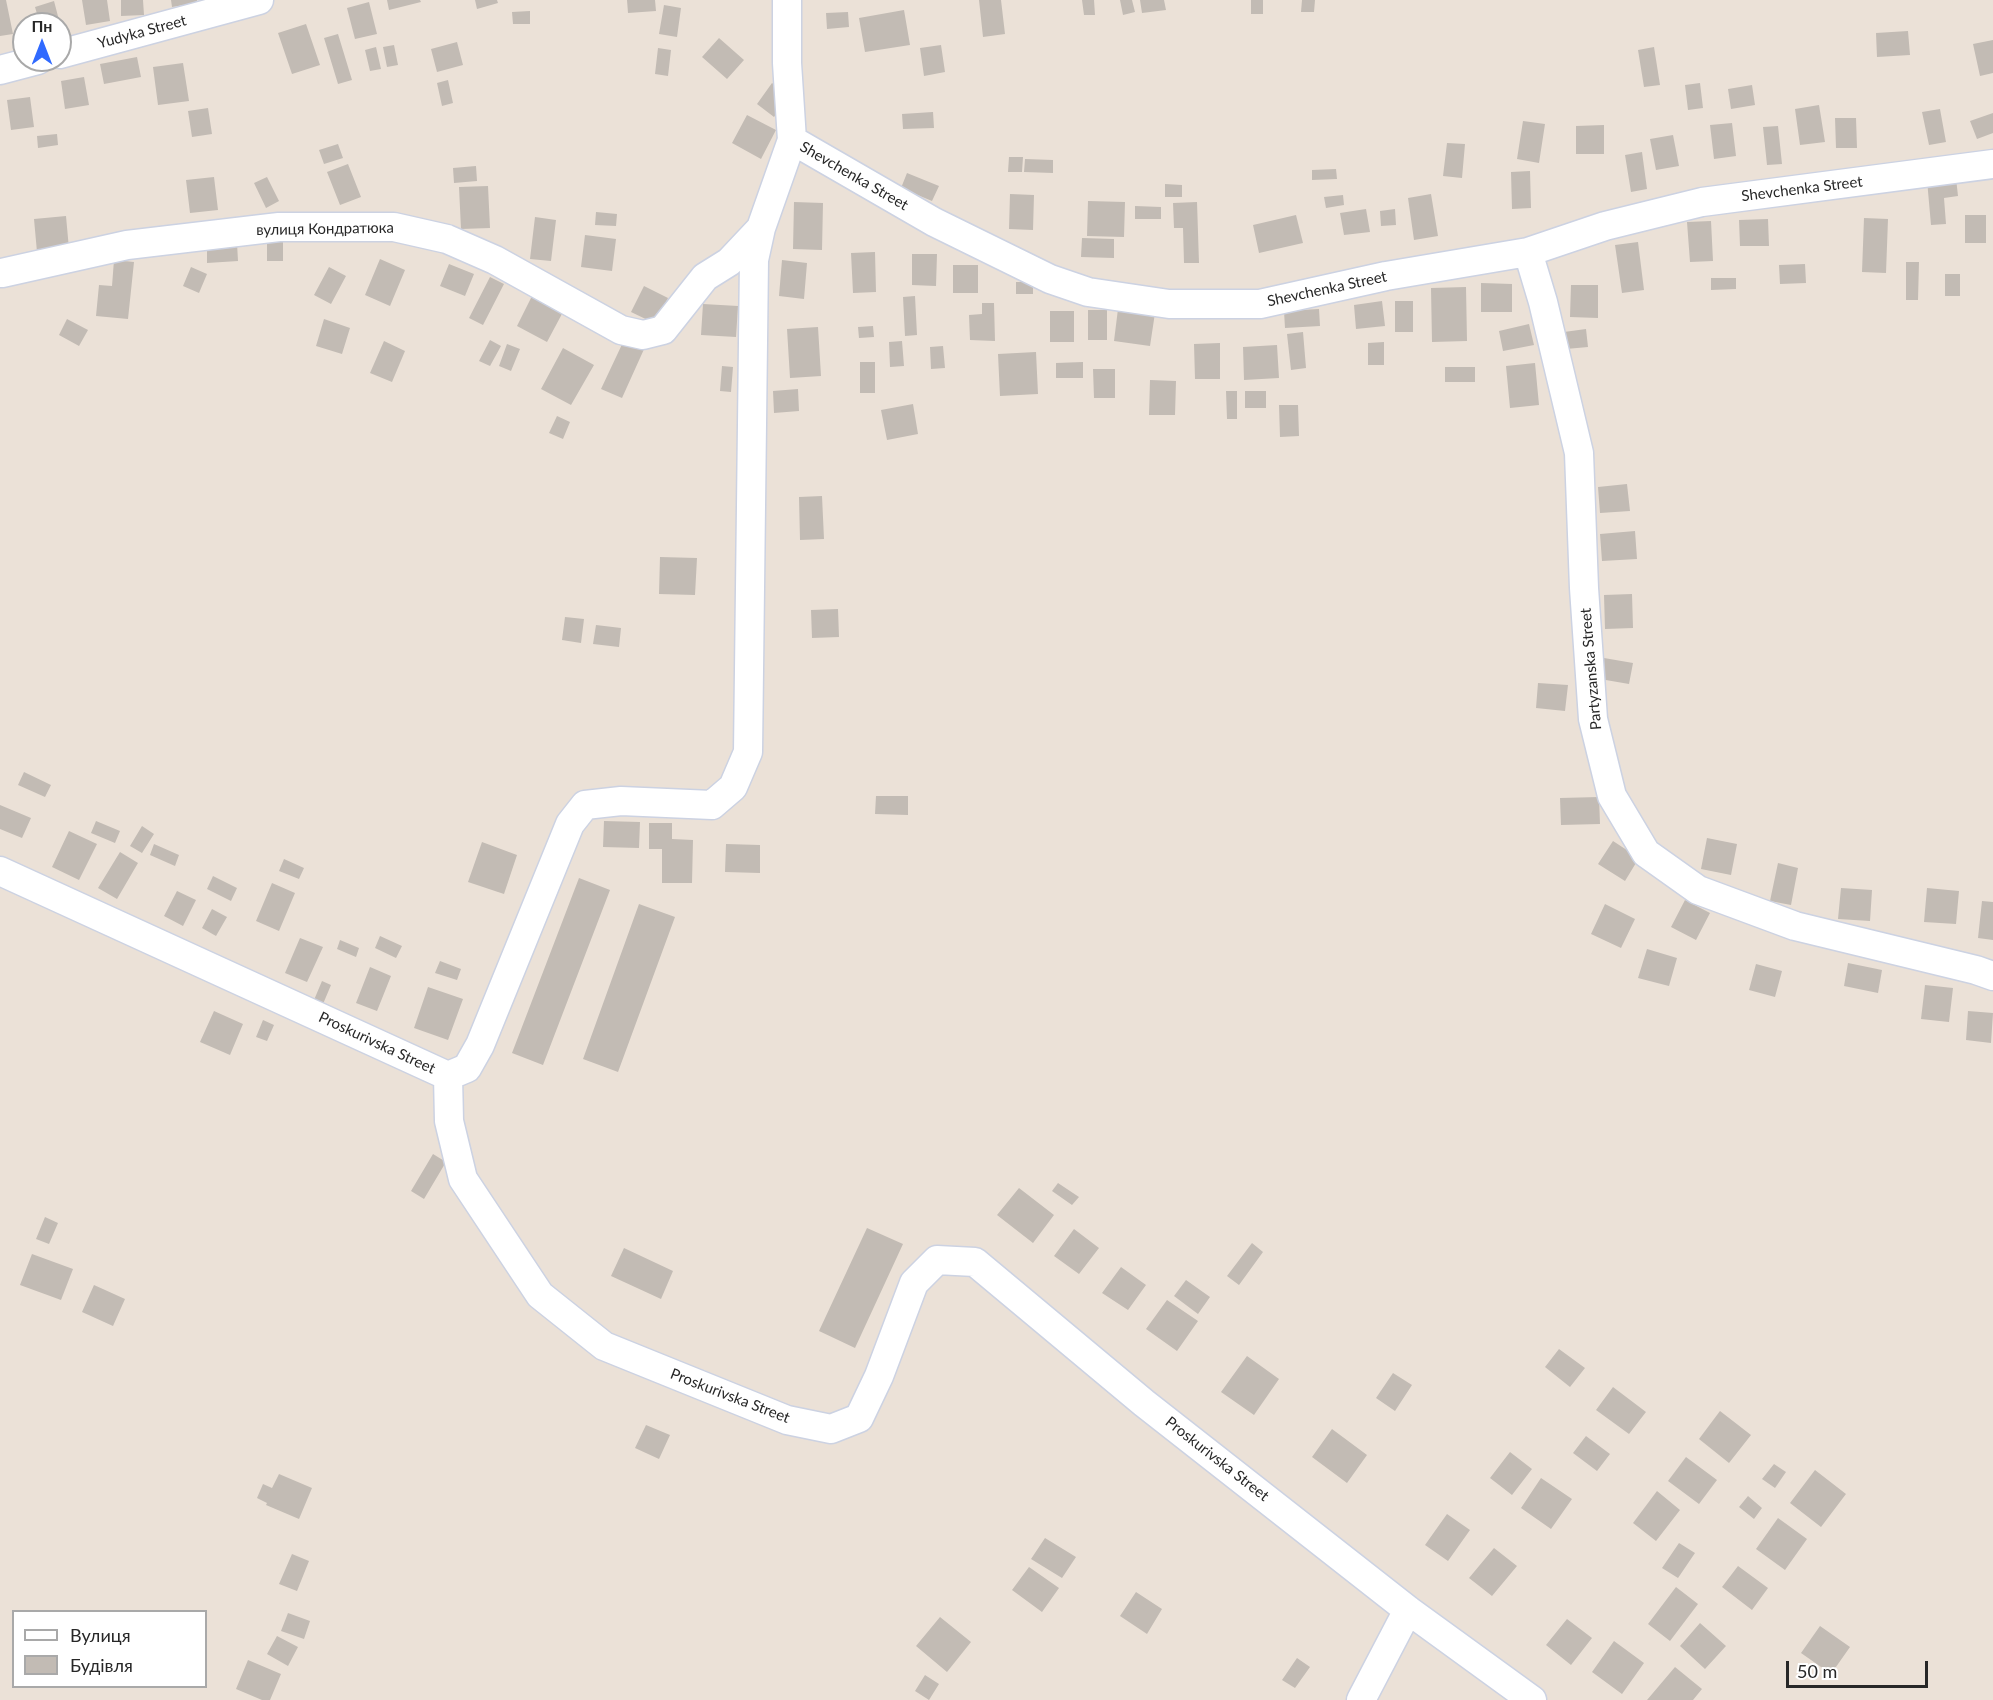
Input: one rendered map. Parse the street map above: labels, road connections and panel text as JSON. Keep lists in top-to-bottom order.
{
  "streets": {
    "street": [
      "Yudyka Street",
      "Shevchenka Street",
      "вулиця Кондратюка",
      "Partyzanska Street",
      "Proskurivska Street"
    ]
  },
  "crossings": [
    ["Shevchenka Street", "Partyzanska Street"]
  ],
  "legend": ["Вулиця", "Будівля"],
  "scale_bar": "50 m",
  "north": "top"
}
